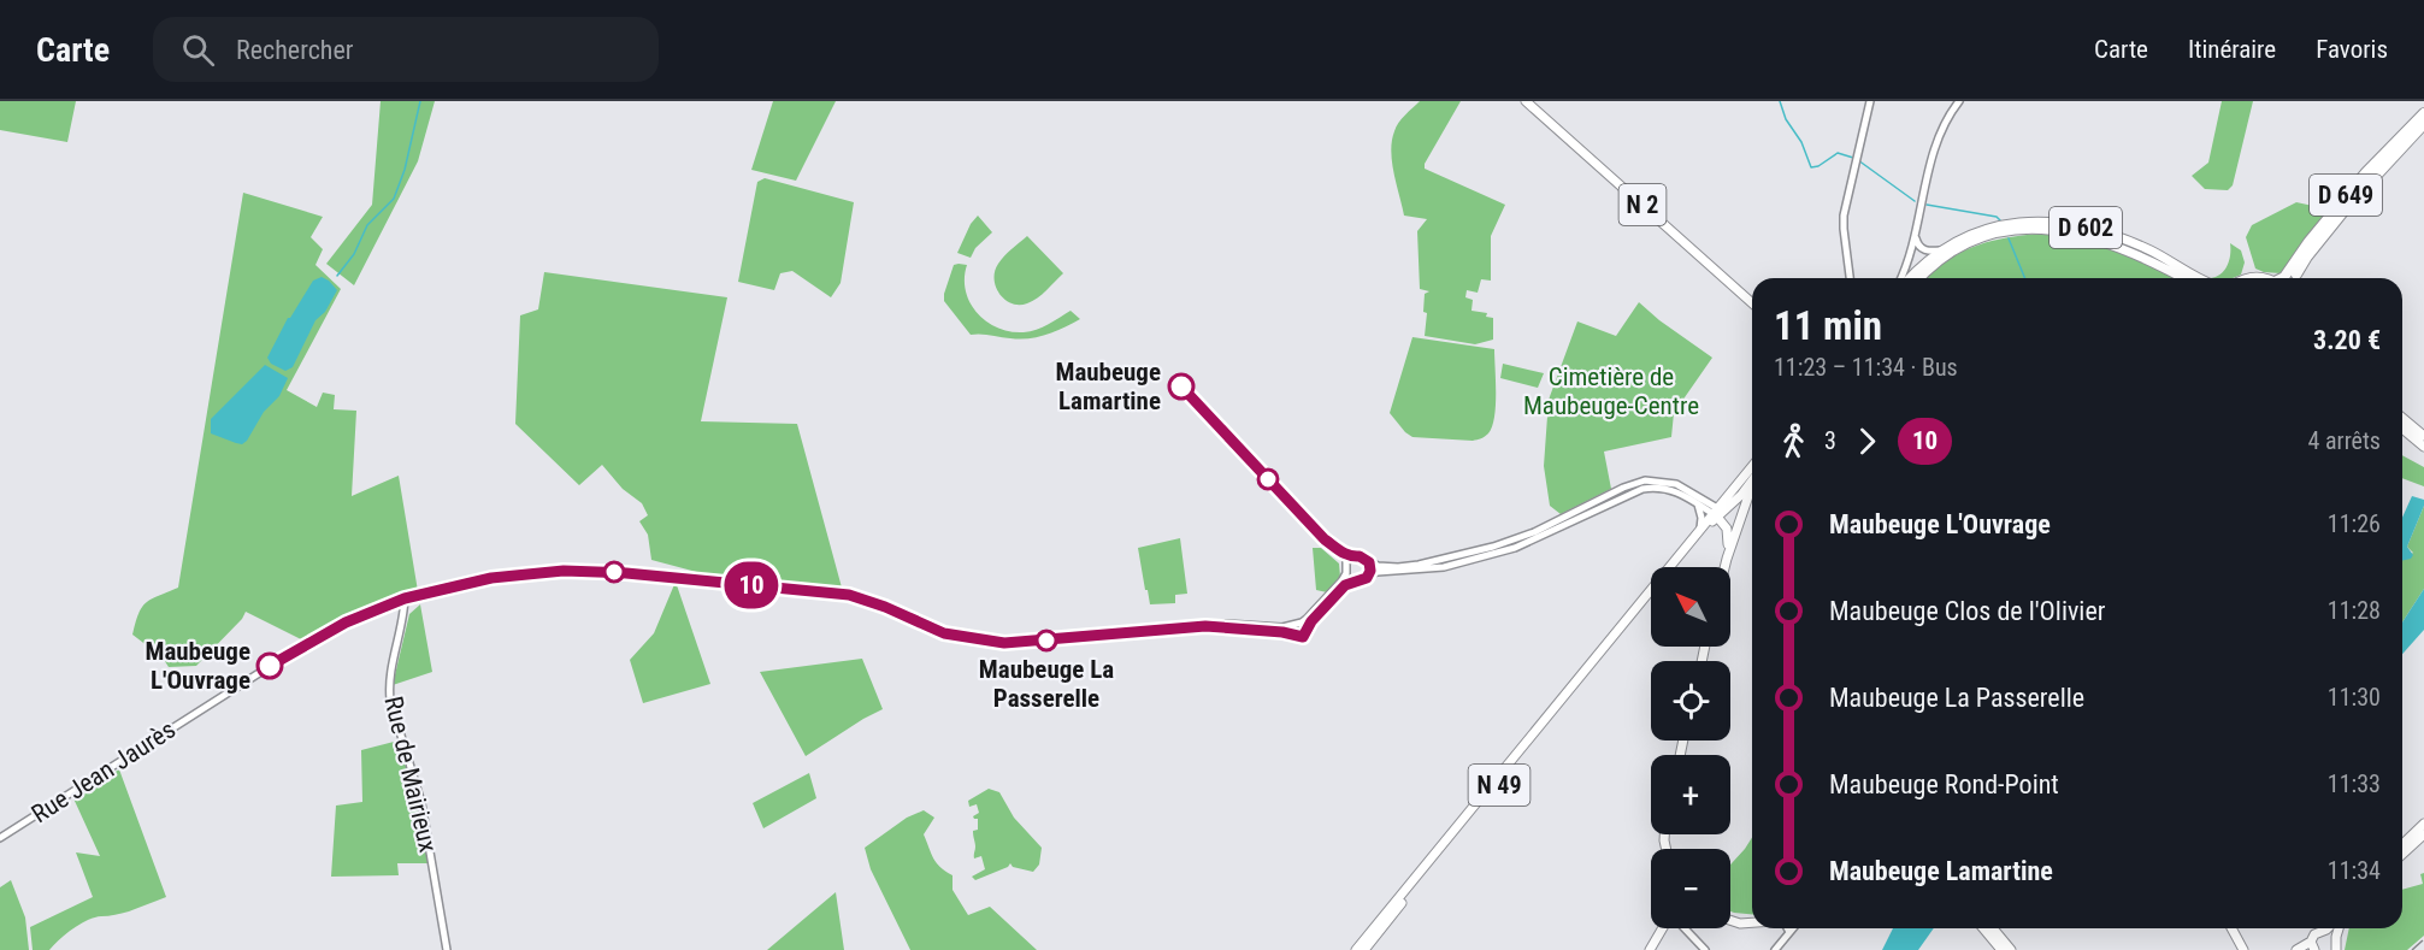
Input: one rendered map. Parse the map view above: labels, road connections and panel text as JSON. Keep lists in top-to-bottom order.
{
  "streets": {
    "highway": ["D 649"],
    "main road": ["N 2", "D 602", "N 49"],
    "street": ["Rue Jean Jaurès", "Rue de Mairieux"]
  },
  "crossings": [
    ["Rue Jean Jaurès", "Rue de Mairieux"]
  ],
  "parks": ["Cimetière de Maubeuge-Centre"],
  "places": ["Maubeuge Lamartine", "Maubeuge La Passerelle", "Maubeuge L'Ouvrage"],
  "lines": ["bus line 10"],
  "north": "top left",
  "page": {
    "header": "Carte",
    "search": "Rechercher",
    "nav": ["Carte", "Itinéraire", "Favoris"],
    "on_map": "10",
    "heading": ["11 min", "11:23 – 11:34 · Bus", "3.20 €"],
    "legs": ["3", "10", "4 arrêts"],
    "list": [
      {
        "name": "Maubeuge L'Ouvrage",
        "value": "11:26"
      },
      {
        "name": "Maubeuge Clos de l'Olivier",
        "value": "11:28"
      },
      {
        "name": "Maubeuge La Passerelle",
        "value": "11:30"
      },
      {
        "name": "Maubeuge Rond-Point",
        "value": "11:33"
      },
      {
        "name": "Maubeuge Lamartine",
        "value": "11:34"
      }
    ],
    "map_buttons": ["+", "−"]
  }
}
